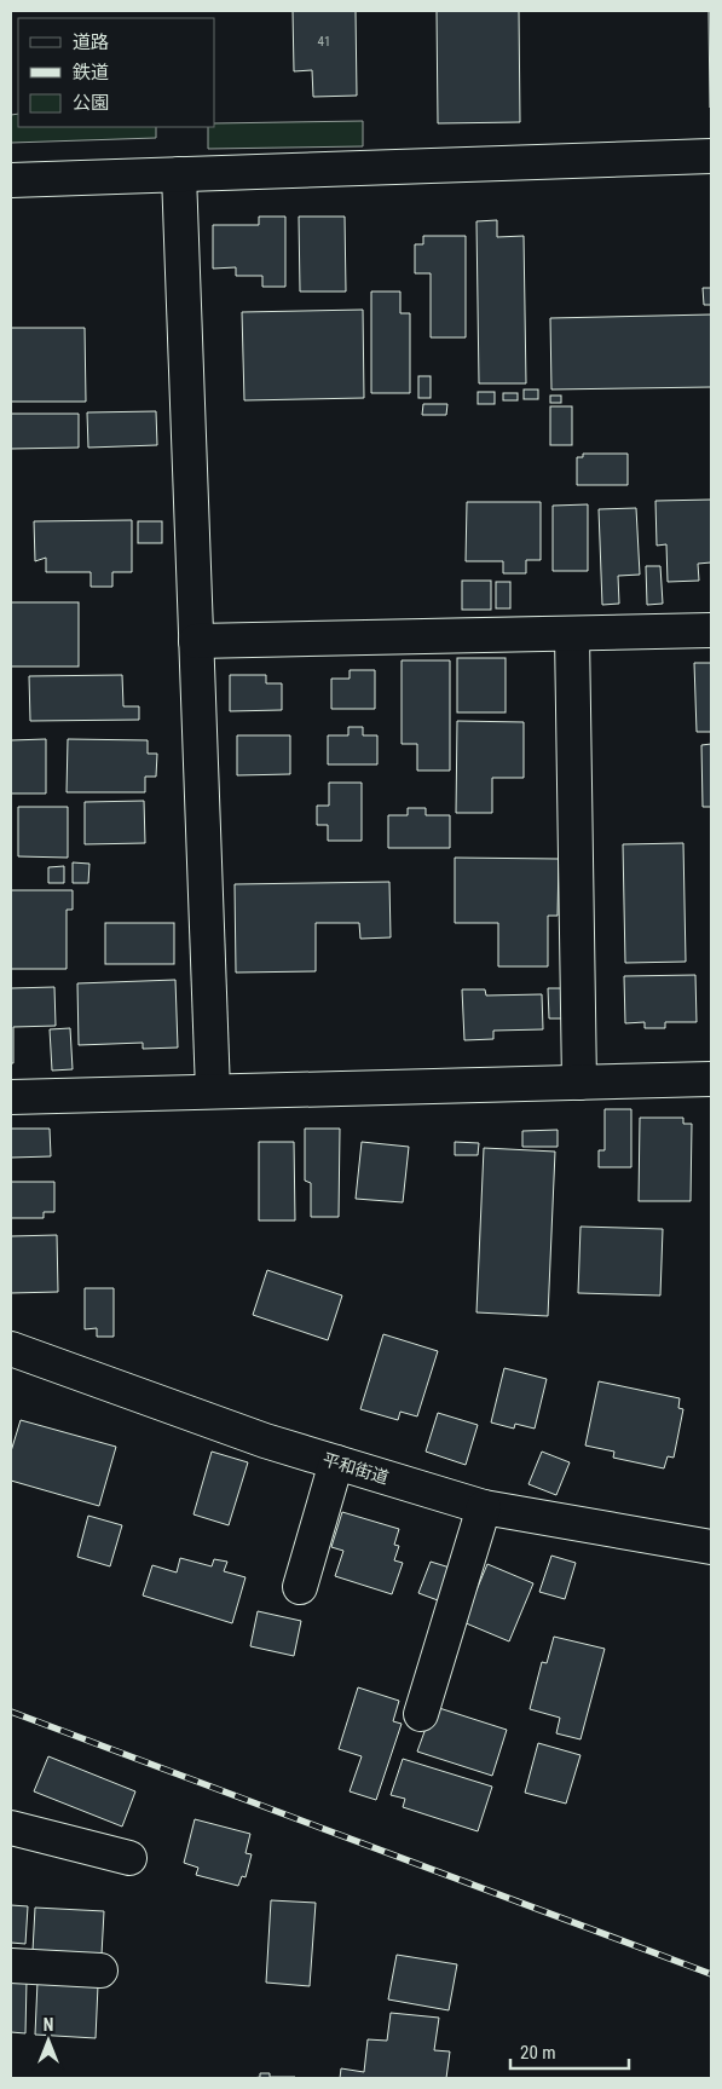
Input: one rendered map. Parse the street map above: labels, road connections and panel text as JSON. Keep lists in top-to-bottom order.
{
  "streets": {
    "street": ["平和街道"]
  },
  "house_numbers": ["41"],
  "legend": ["道路", "鉄道", "公園"],
  "scale_bar": "20 m",
  "north": "top"
}
